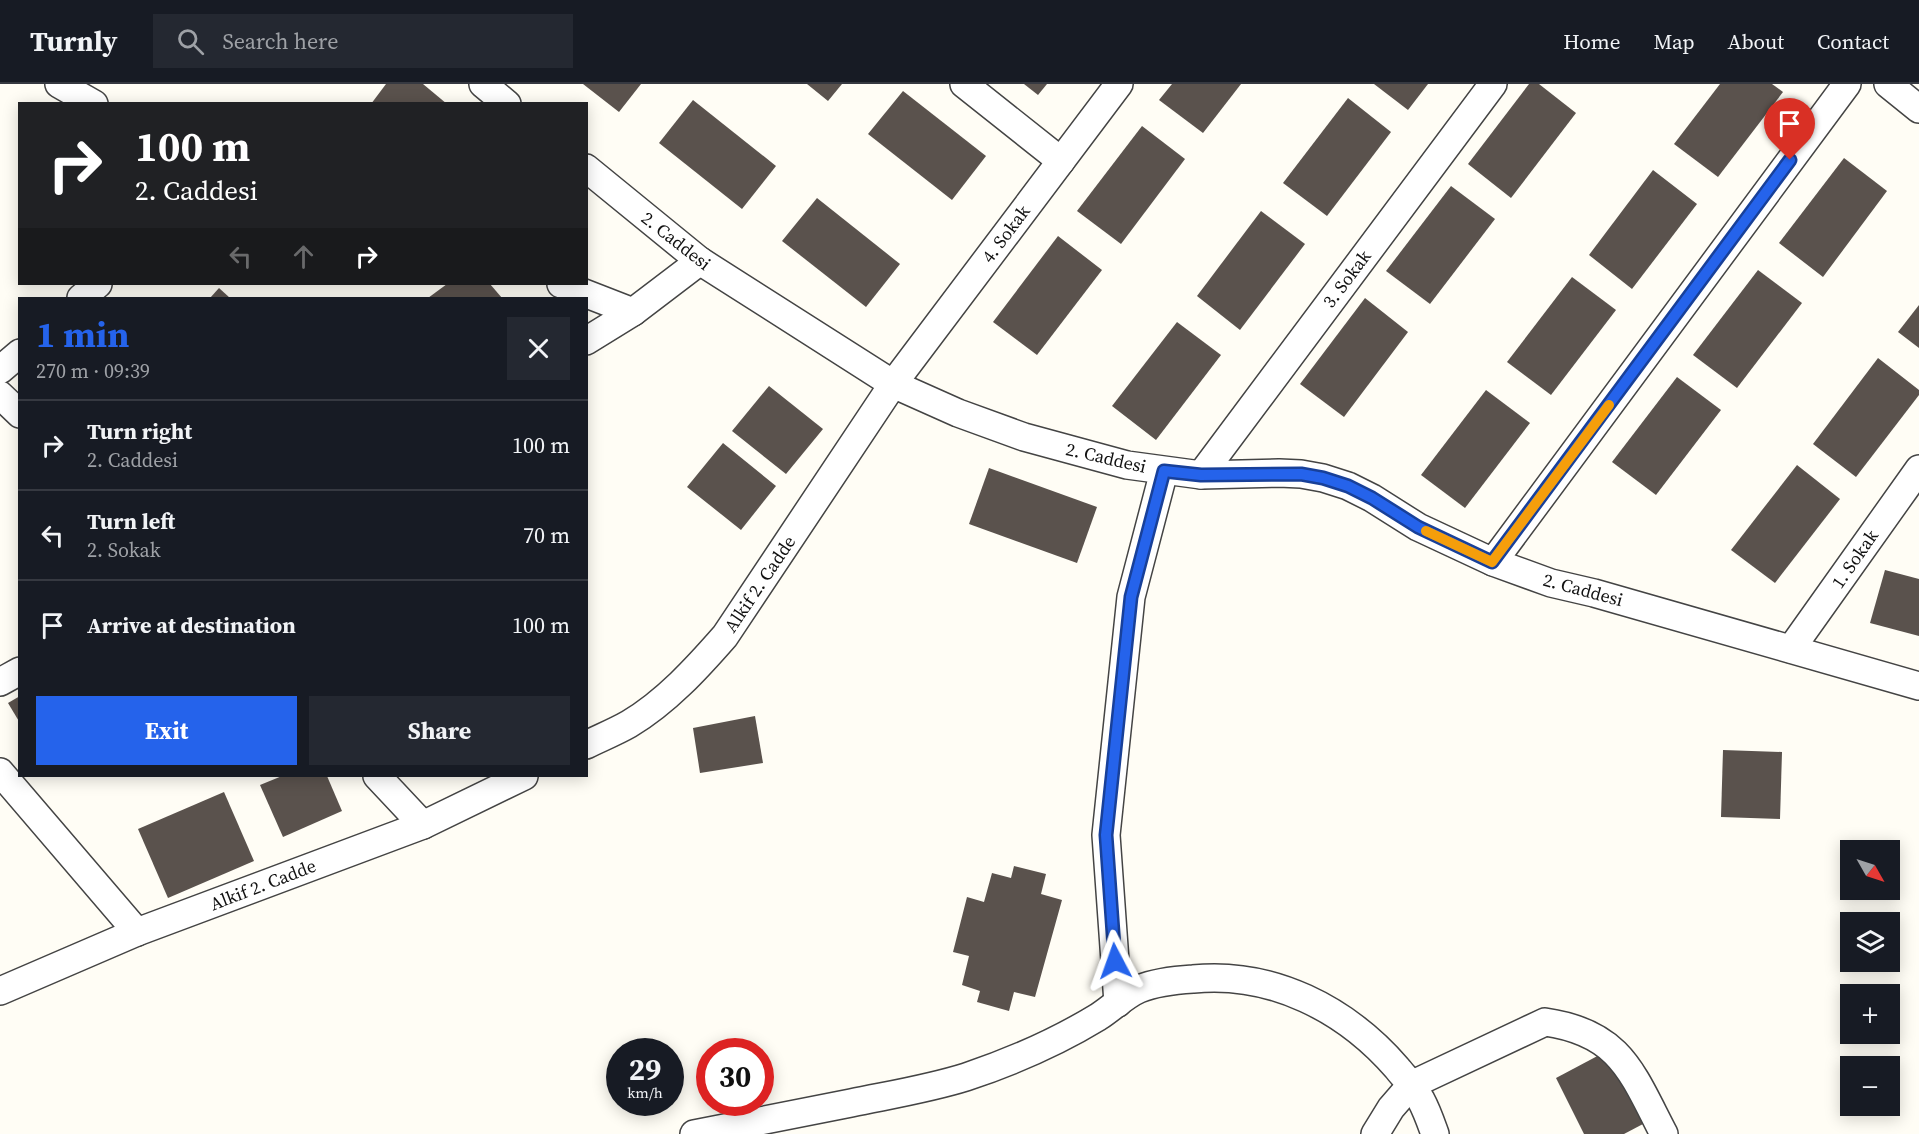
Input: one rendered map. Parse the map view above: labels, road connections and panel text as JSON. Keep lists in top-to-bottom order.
{
  "streets": {
    "street": [
      "4. Sokak",
      "2. Caddesi",
      "3. Sokak",
      "1. Sokak",
      "Alkif 2. Cadde"
    ]
  },
  "crossings": [
    ["4. Sokak", "2. Caddesi"],
    ["4. Sokak", "Alkif 2. Cadde"],
    ["2. Caddesi", "3. Sokak"],
    ["2. Caddesi", "1. Sokak"],
    ["2. Caddesi", "Alkif 2. Cadde"]
  ],
  "north": "bottom right",
  "page": {
    "header": "Turnly",
    "search": "Search here",
    "nav": [
      "Home",
      "Map",
      "About",
      "Contact"
    ],
    "turn": ["100 m", "2. Caddesi"],
    "heading": ["1 min", "270 m · 09:39"],
    "list": [
      {
        "name": "Turn right",
        "note": "2. Caddesi",
        "value": "100 m"
      },
      {
        "name": "Turn left",
        "note": "2. Sokak",
        "value": "70 m"
      },
      {
        "name": "Arrive at destination",
        "value": "100 m"
      }
    ],
    "buttons": ["Exit", "Share"],
    "map_buttons": ["+", "−"],
    "speed": "29 km/h",
    "limit": "30"
  }
}
